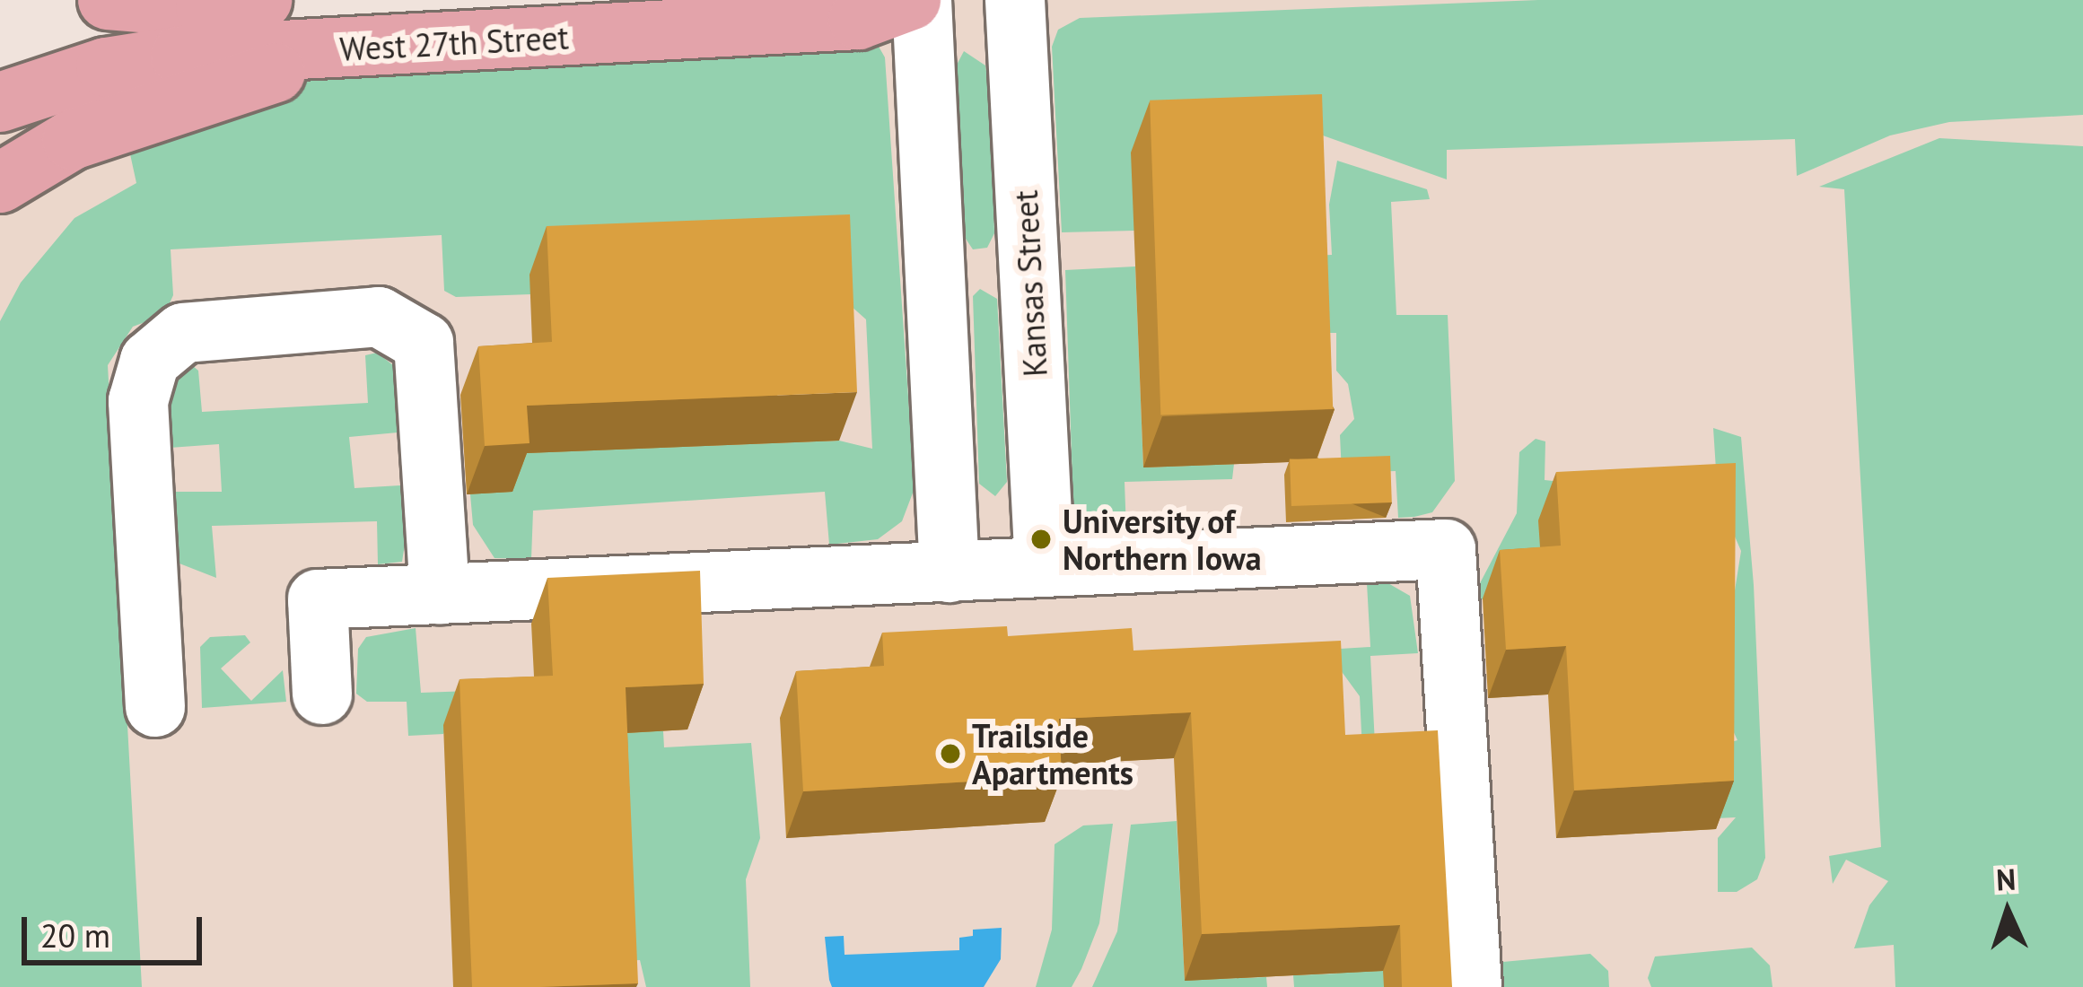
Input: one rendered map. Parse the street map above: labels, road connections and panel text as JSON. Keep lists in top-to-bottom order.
{
  "streets": {
    "main road": ["West 27th Street"],
    "lane": ["Kansas Street"]
  },
  "places": ["University of Northern Iowa", "Trailside Apartments"],
  "scale_bar": "20 m",
  "north": "top"
}
